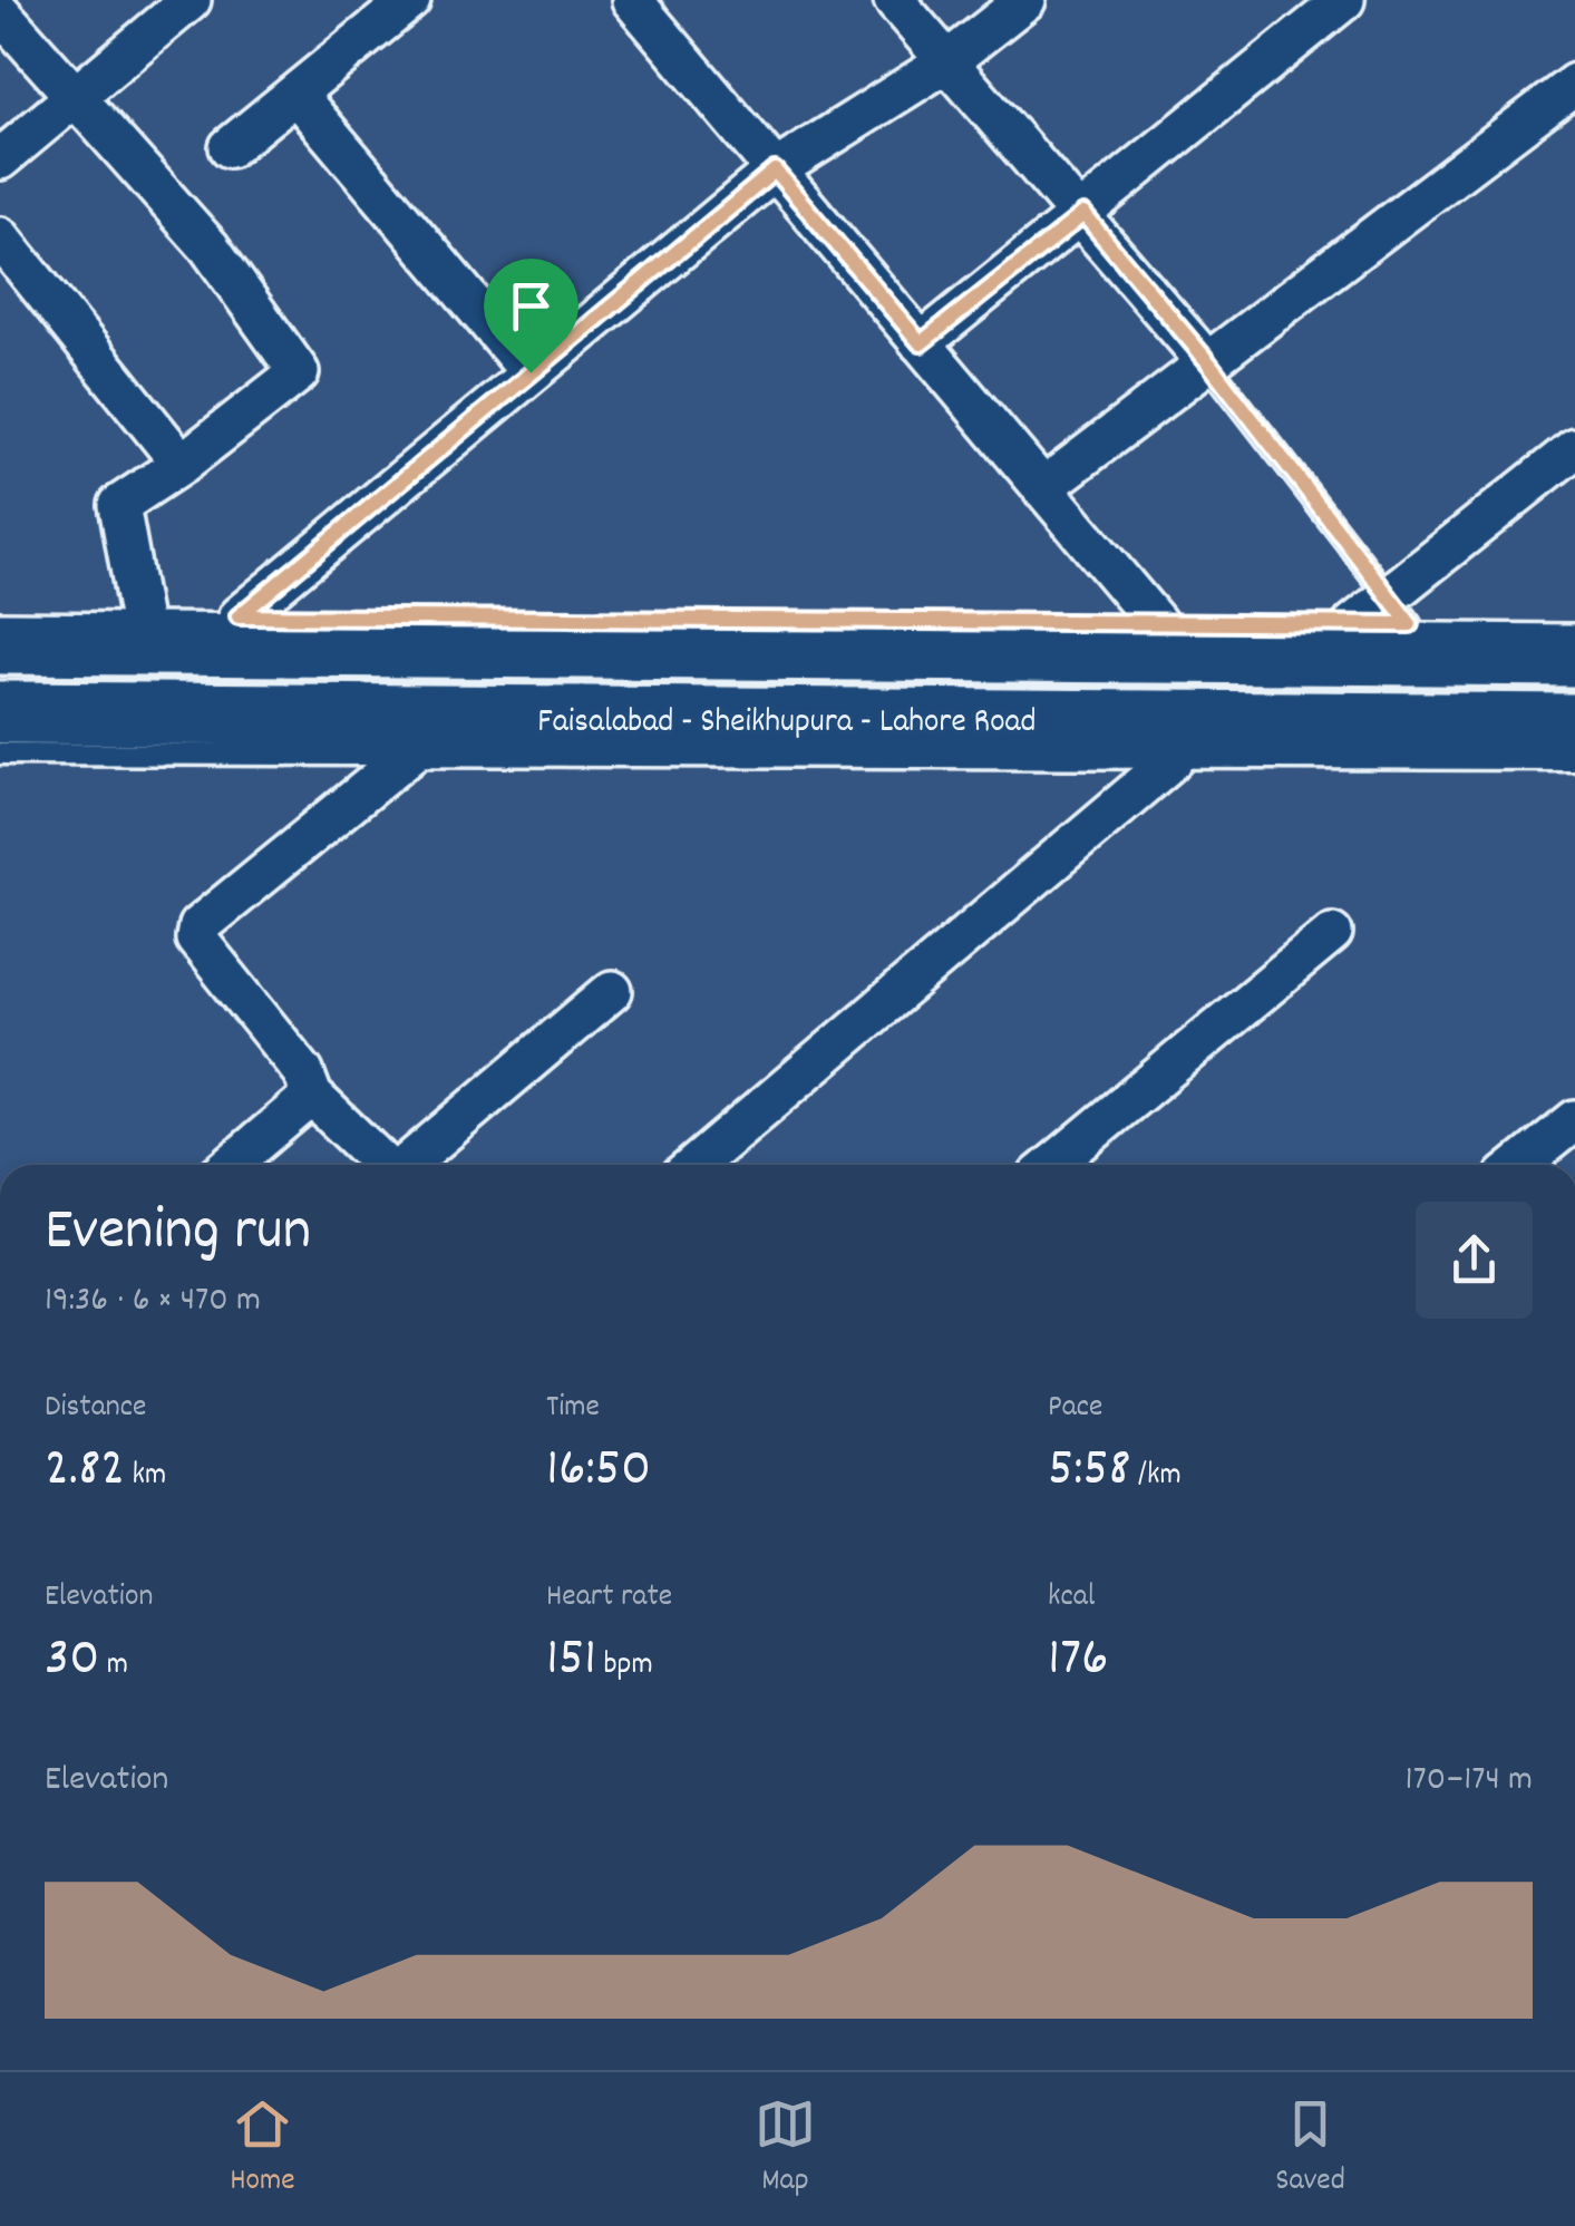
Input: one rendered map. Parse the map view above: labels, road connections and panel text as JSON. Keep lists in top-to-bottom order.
{
  "streets": {
    "highway": ["Faisalabad - Sheikhupura - Lahore Road"]
  },
  "page": {
    "heading": ["Evening run", "19:36 · 6 × 470 m"],
    "stats": [
      ["Distance", "2.82 km"],
      ["Time", "16:50"],
      ["Pace", "5:58 /km"],
      ["Elevation", "30 m"],
      ["Heart rate", "151 bpm"],
      ["kcal", "176"]
    ],
    "chart": ["Elevation", "170–174 m"],
    "tabs": ["Home", "Map", "Saved"]
  }
}
